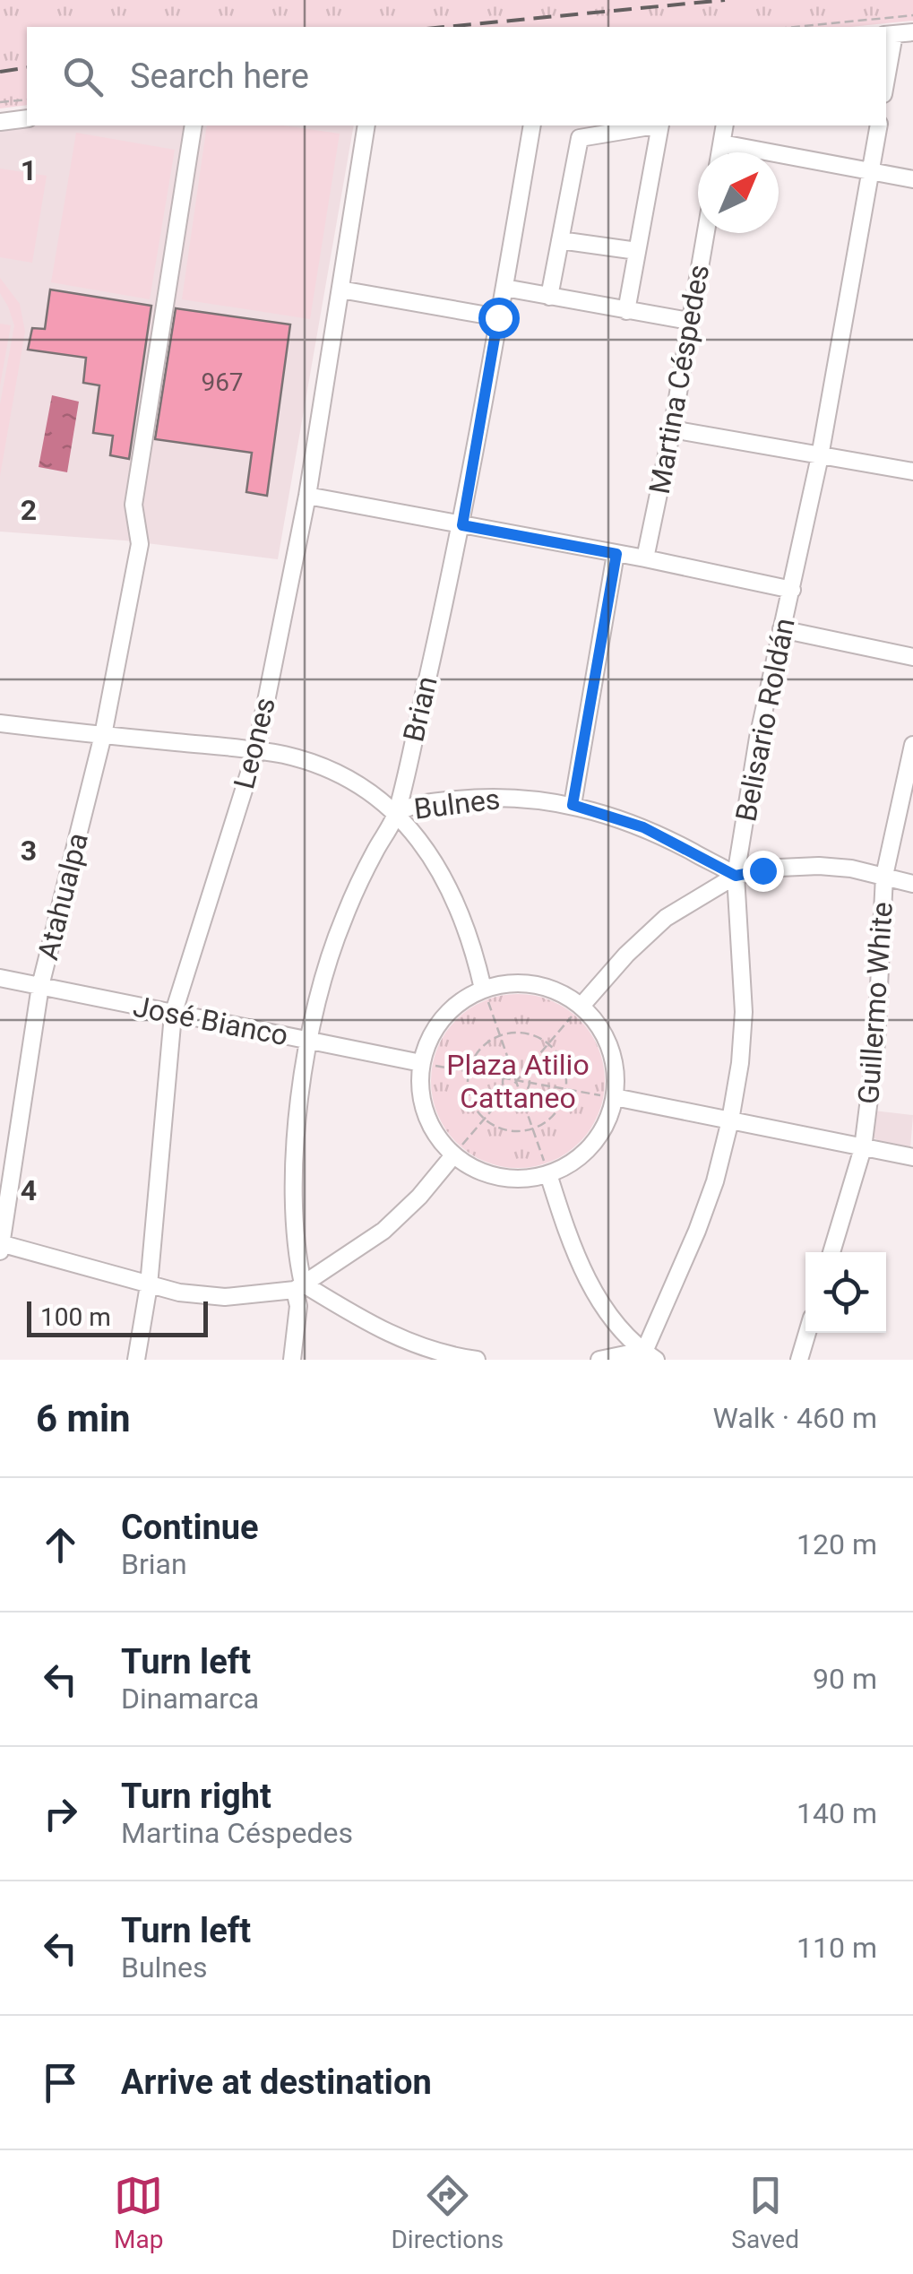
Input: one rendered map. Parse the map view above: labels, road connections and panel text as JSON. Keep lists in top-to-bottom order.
{
  "streets": {
    "street": [
      "Martina Céspedes",
      "Brian",
      "Belisario Roldán",
      "Leones",
      "Bulnes",
      "Atahualpa",
      "Guillermo White",
      "José Bianco"
    ]
  },
  "crossings": [
    ["Brian", "Bulnes"],
    ["Brian", "José Bianco"],
    ["Belisario Roldán", "Bulnes"],
    ["Leones", "Bulnes"],
    ["Leones", "José Bianco"],
    ["Bulnes", "Atahualpa"],
    ["Atahualpa", "José Bianco"]
  ],
  "parks": ["Plaza Atilio Cattaneo"],
  "house_numbers": ["967"],
  "scale_bar": "100 m",
  "north": "top right",
  "page": {
    "search": "Search here",
    "scale": "100 m",
    "heading": ["6 min", "Walk · 460 m"],
    "list": [
      ["Continue", "Brian", "120 m"],
      ["Turn left", "Dinamarca", "90 m"],
      ["Turn right", "Martina Céspedes", "140 m"],
      ["Turn left", "Bulnes", "110 m"],
      "Arrive at destination"
    ],
    "nav": ["Map", "Directions", "Saved"]
  },
  "grid": {
    "rows": [
      "1",
      "2",
      "3",
      "4"
    ]
  }
}
